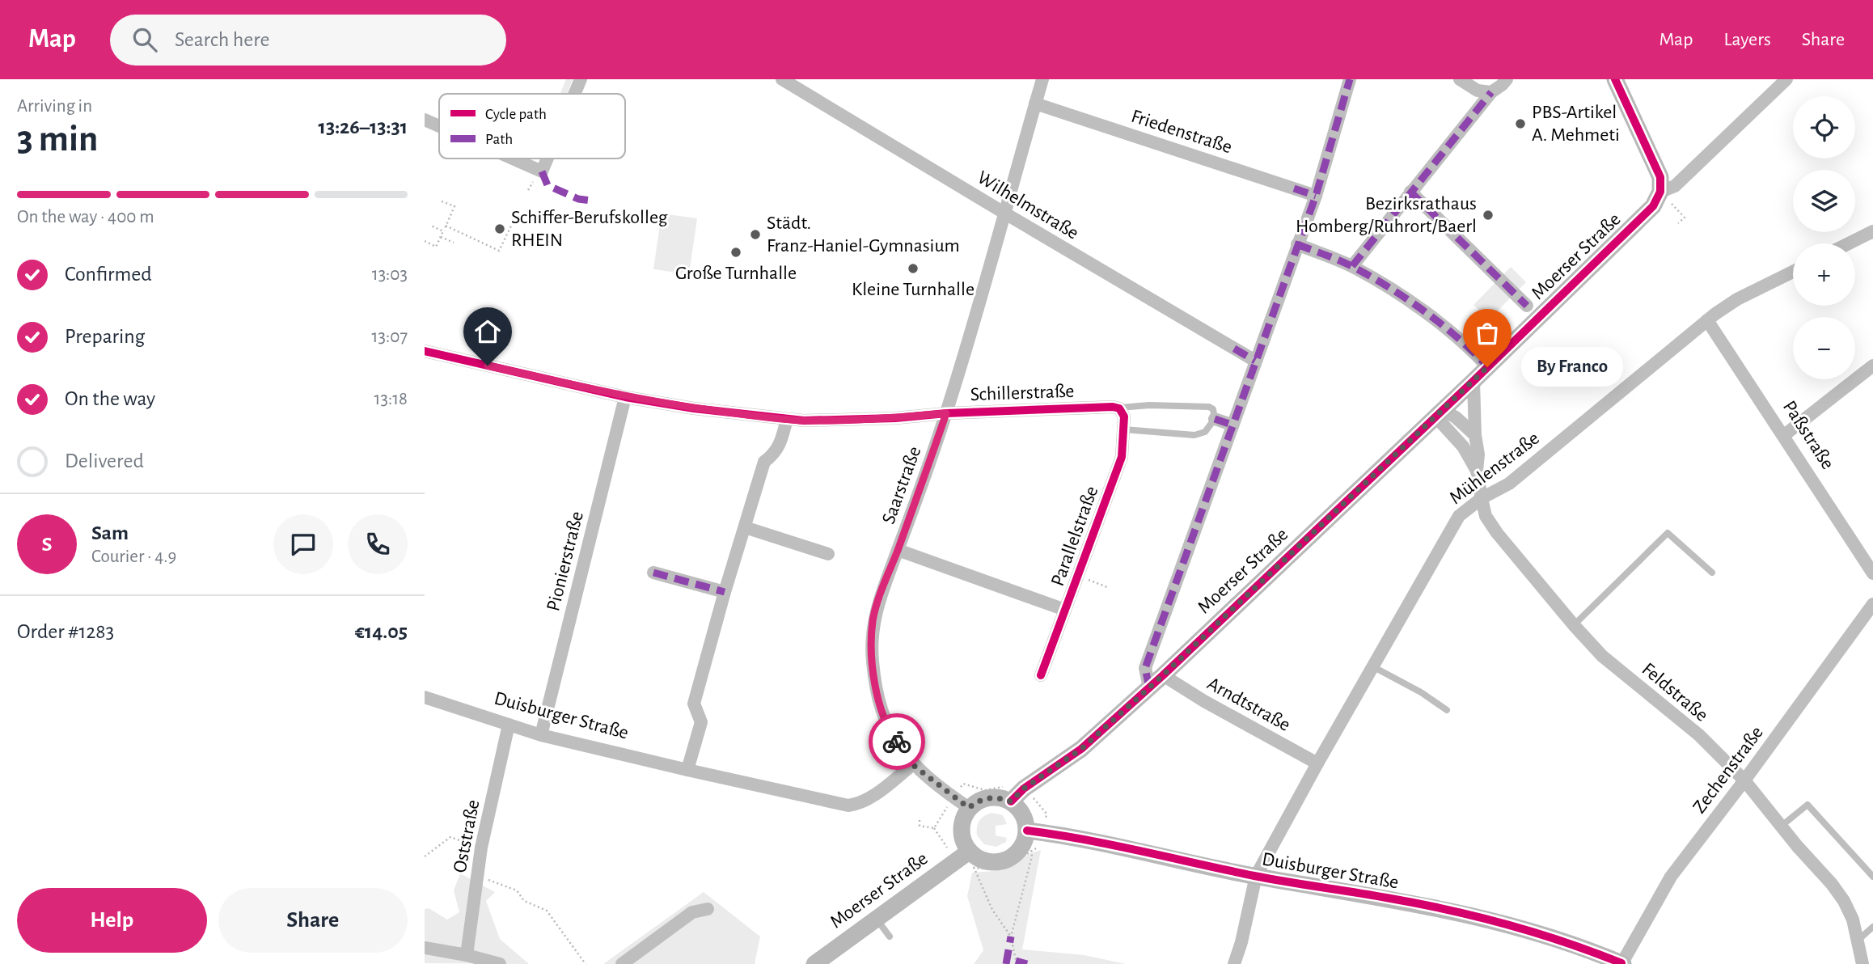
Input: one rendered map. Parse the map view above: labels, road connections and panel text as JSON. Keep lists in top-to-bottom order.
{
  "streets": {
    "main road": ["Moerser Straße", "Duisburger Straße"],
    "street": [
      "Friedenstraße",
      "Wilhelmstraße",
      "Schillerstraße",
      "Paßstraße",
      "Mühlenstraße",
      "Saarstraße",
      "Parallelstraße",
      "Pionierstraße",
      "Feldstraße",
      "Arndtstraße",
      "Zechenstraße",
      "Oststraße"
    ]
  },
  "crossings": [
    ["Friedenstraße", "Saarstraße"],
    ["Wilhelmstraße", "Saarstraße"],
    ["Moerser Straße", "Saarstraße"],
    ["Moerser Straße", "Feldstraße"],
    ["Moerser Straße", "Arndtstraße"],
    ["Moerser Straße", "Duisburger Straße"],
    ["Schillerstraße", "Saarstraße"],
    ["Schillerstraße", "Parallelstraße"],
    ["Schillerstraße", "Pionierstraße"],
    ["Paßstraße", "Mühlenstraße"],
    ["Mühlenstraße", "Feldstraße"],
    ["Mühlenstraße", "Arndtstraße"],
    ["Mühlenstraße", "Duisburger Straße"],
    ["Saarstraße", "Duisburger Straße"],
    ["Pionierstraße", "Duisburger Straße"],
    ["Feldstraße", "Zechenstraße"],
    ["Duisburger Straße", "Zechenstraße"],
    ["Duisburger Straße", "Oststraße"]
  ],
  "places": [
    "PBS-Artikel A. Mehmeti",
    "Bezirksrathaus Homberg/Ruhrort/Baerl",
    "Schiffer-Berufskolleg RHEIN",
    "Städt. Franz-Haniel-Gymnasium",
    "Große Turnhalle",
    "Kleine Turnhalle",
    "By Franco"
  ],
  "legend": ["Cycle path", "Path"],
  "page": {
    "header": "Map",
    "search": "Search here",
    "nav": ["Map", "Layers", "Share"],
    "heading": ["3 min", "Arriving in", "13:26–13:31"],
    "panel": [
      "Sam",
      "Courier · 4.9",
      "Order #1283",
      "€14.05"
    ],
    "map_buttons": ["+", "−"],
    "bar": "On the way · 400 m",
    "list": [
      ["Confirmed", "13:03"],
      ["Preparing", "13:07"],
      ["On the way", "13:18"],
      "Delivered"
    ],
    "bubble": "By Franco",
    "round": "S",
    "buttons": ["Help", "Share"]
  }
}
